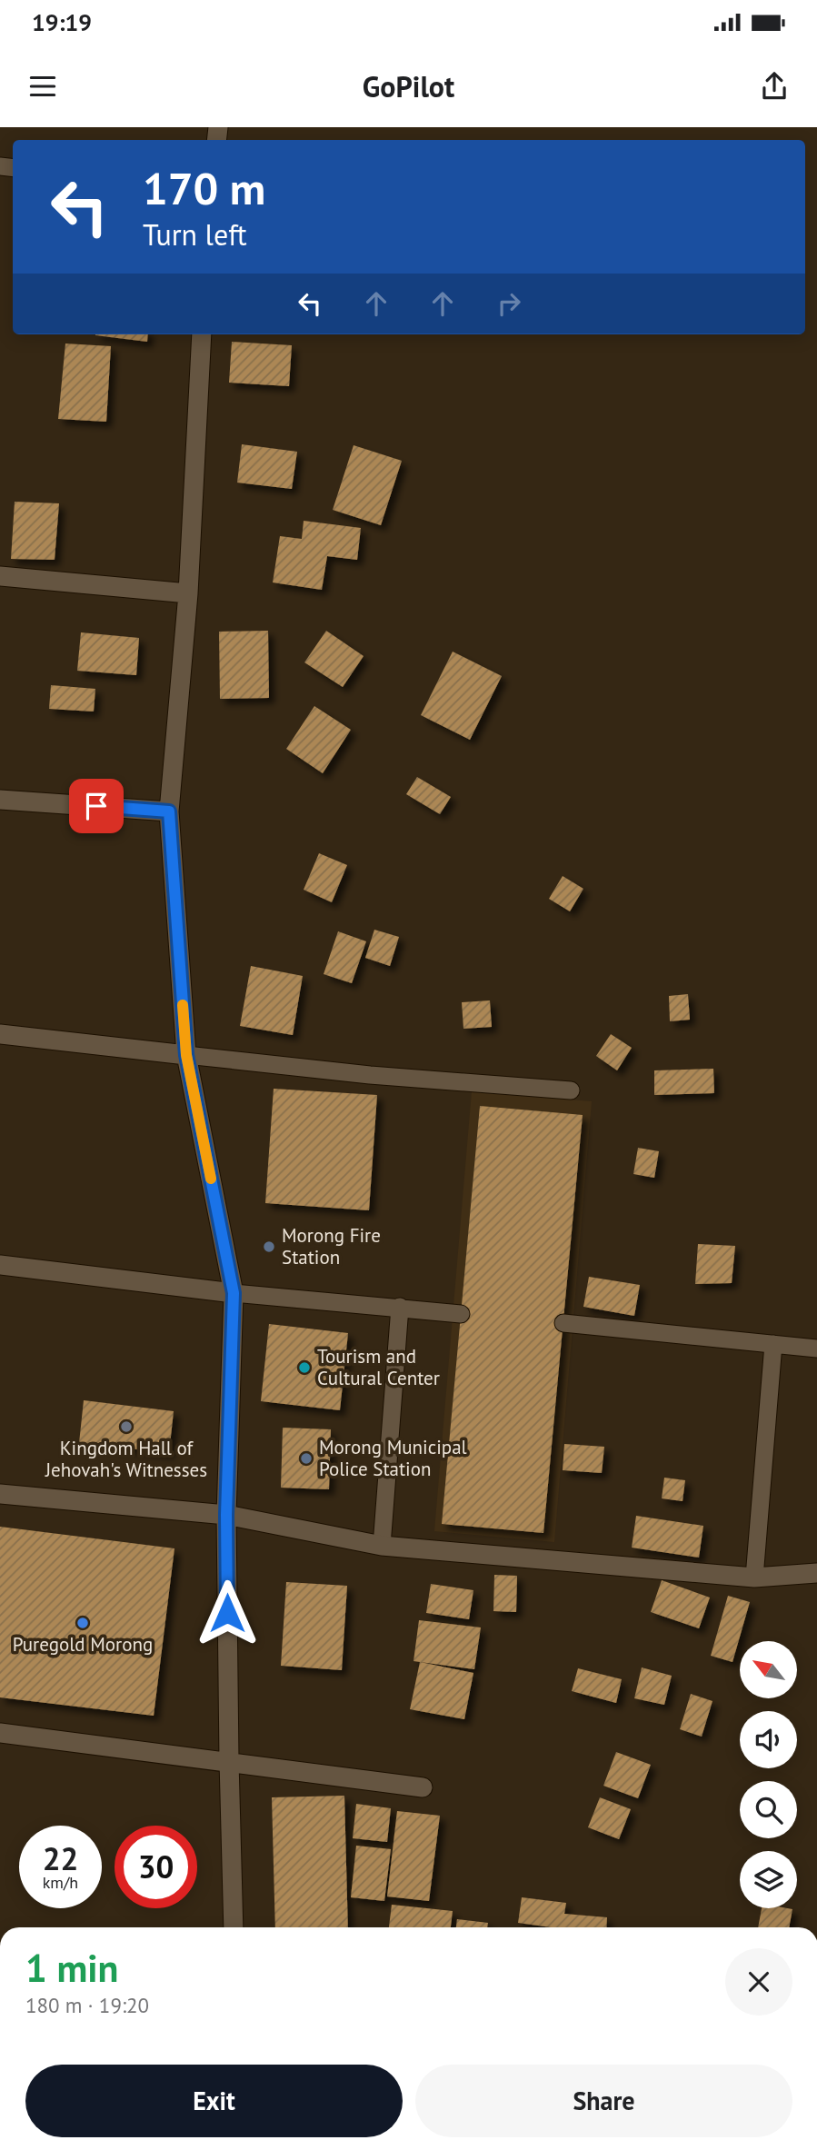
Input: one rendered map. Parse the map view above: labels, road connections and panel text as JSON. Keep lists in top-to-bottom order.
{
  "places": [
    "Morong Fire Station",
    "Tourism and Cultural Center",
    "Kingdom Hall of Jehovah's Witnesses",
    "Morong Municipal Police Station",
    "Puregold Morong"
  ],
  "north": "top left",
  "page": {
    "status": "19:19",
    "header": "GoPilot",
    "turn": ["170 m", "Turn left"],
    "speed": "22 km/h",
    "limit": "30",
    "heading": ["1 min", "180 m · 19:20"],
    "buttons": ["Exit", "Share"]
  }
}
